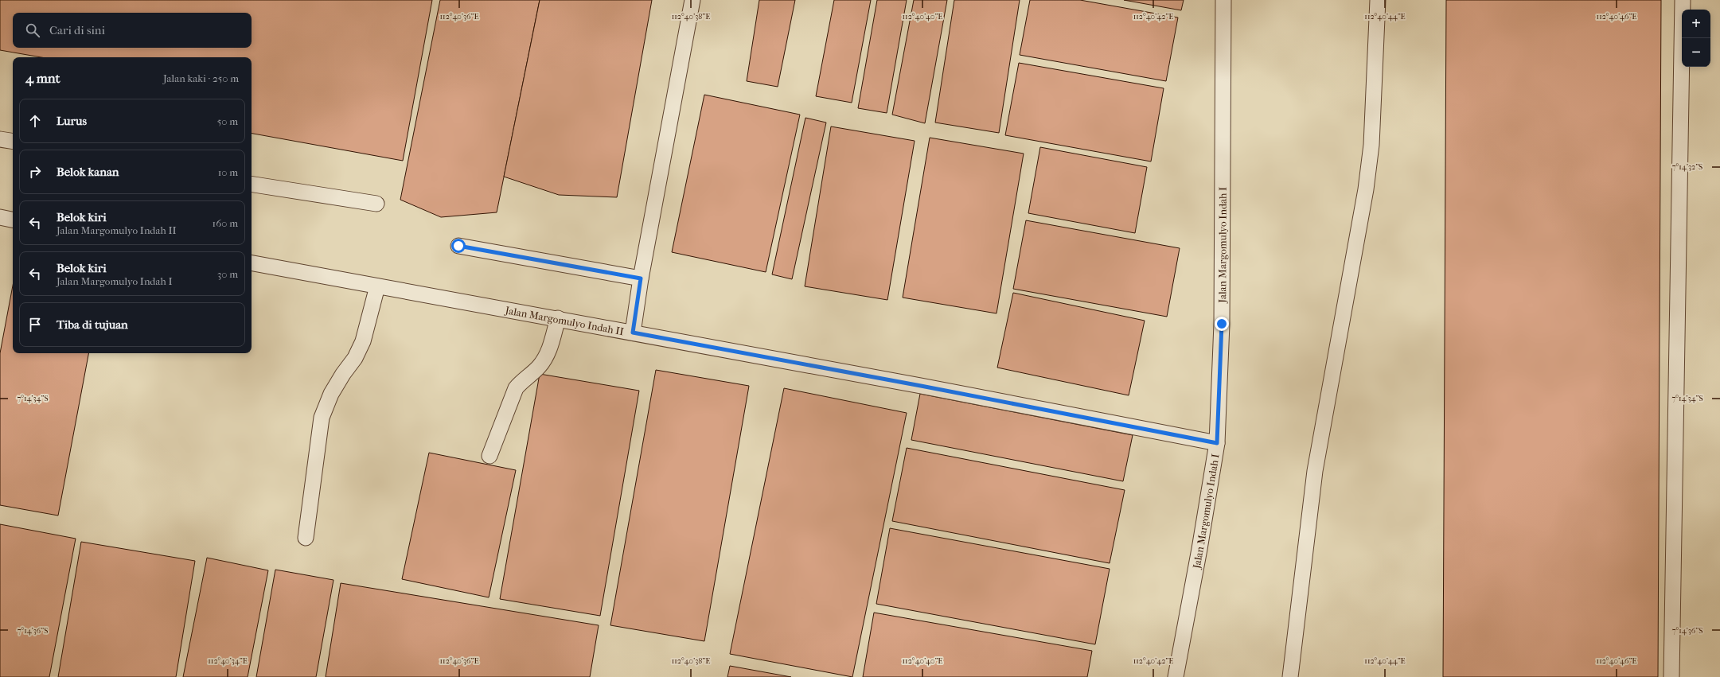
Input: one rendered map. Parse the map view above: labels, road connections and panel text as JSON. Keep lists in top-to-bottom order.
{
  "streets": {
    "lane": ["Jalan Margomulyo Indah I", "Jalan Margomulyo Indah II"]
  },
  "crossings": [
    ["Jalan Margomulyo Indah I", "Jalan Margomulyo Indah II"]
  ],
  "page": {
    "map_buttons": ["+", "−"],
    "search": "Cari di sini",
    "heading": ["4 mnt", "Jalan kaki · 250 m"],
    "list": [
      ["Lurus", "50 m"],
      ["Belok kanan", "10 m"],
      ["Belok kiri", "Jalan Margomulyo Indah II", "160 m"],
      ["Belok kiri", "Jalan Margomulyo Indah I", "30 m"],
      "Tiba di tujuan"
    ]
  },
  "coordinates": [
    "112°40'36\"E",
    "112°40'38\"E",
    "112°40'40\"E",
    "112°40'42\"E",
    "112°40'44\"E",
    "112°40'46\"E",
    "7°14'32\"S",
    "7°14'34\"S",
    "7°14'36\"S",
    "112°40'34\"E"
  ]
}
